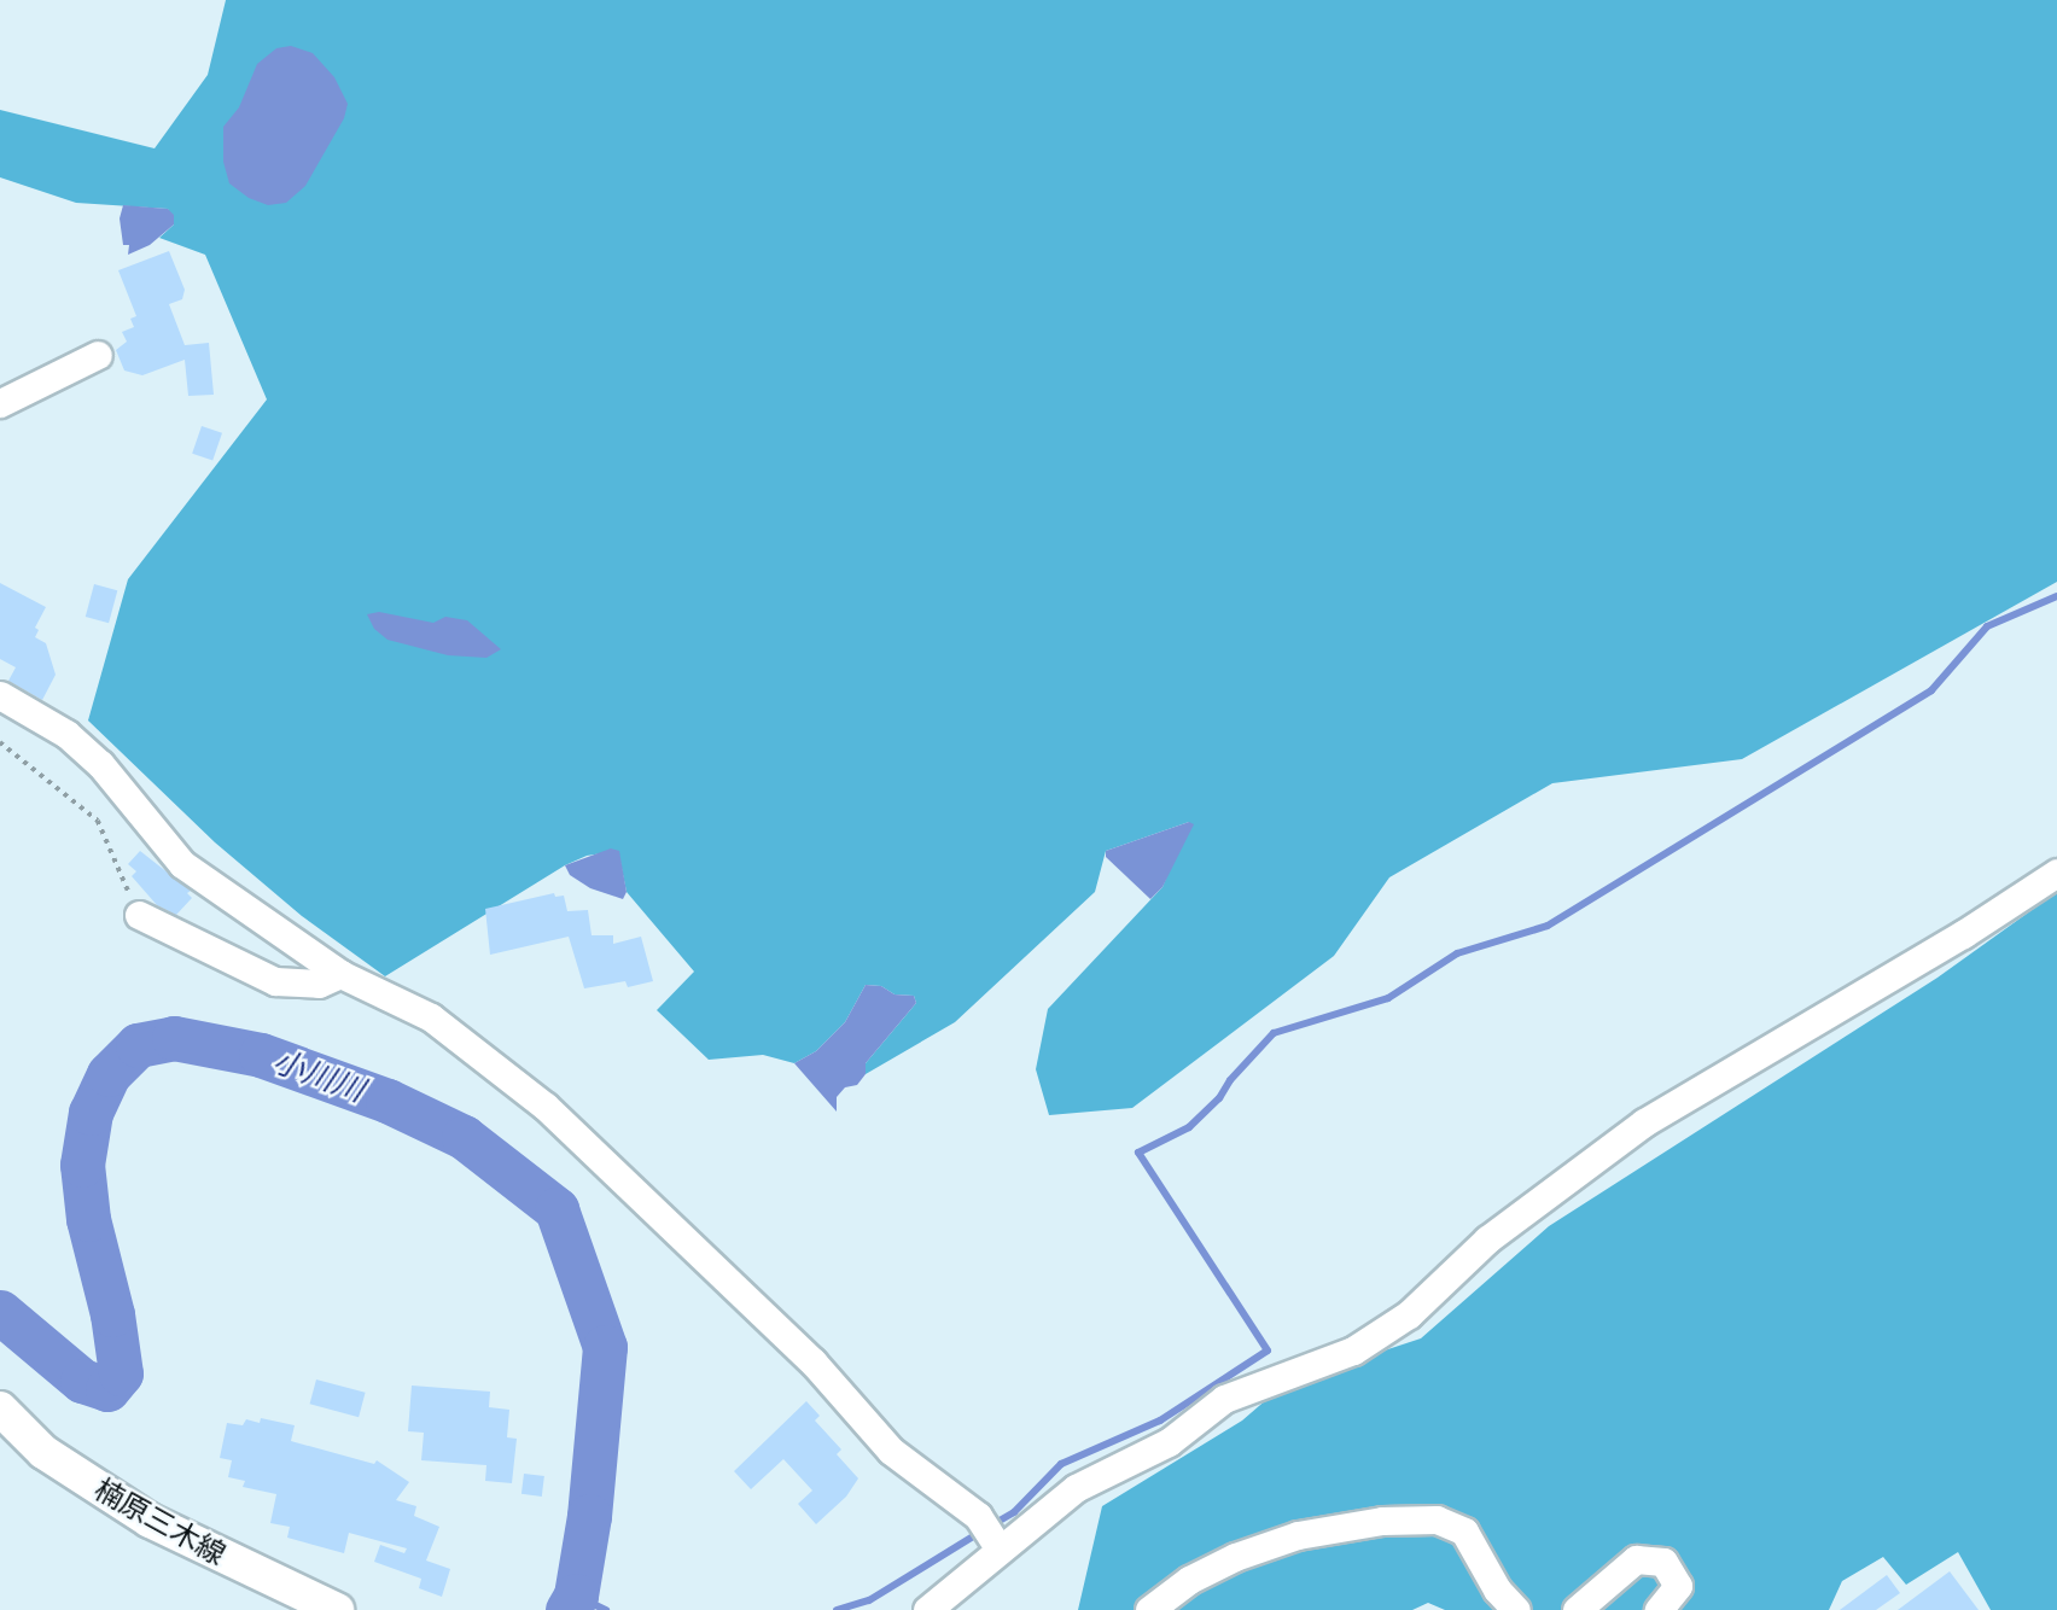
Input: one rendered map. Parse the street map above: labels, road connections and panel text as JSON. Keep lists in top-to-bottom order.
{
  "streets": {
    "main road": ["楠原三木線"]
  },
  "water": ["小川川"]
}
